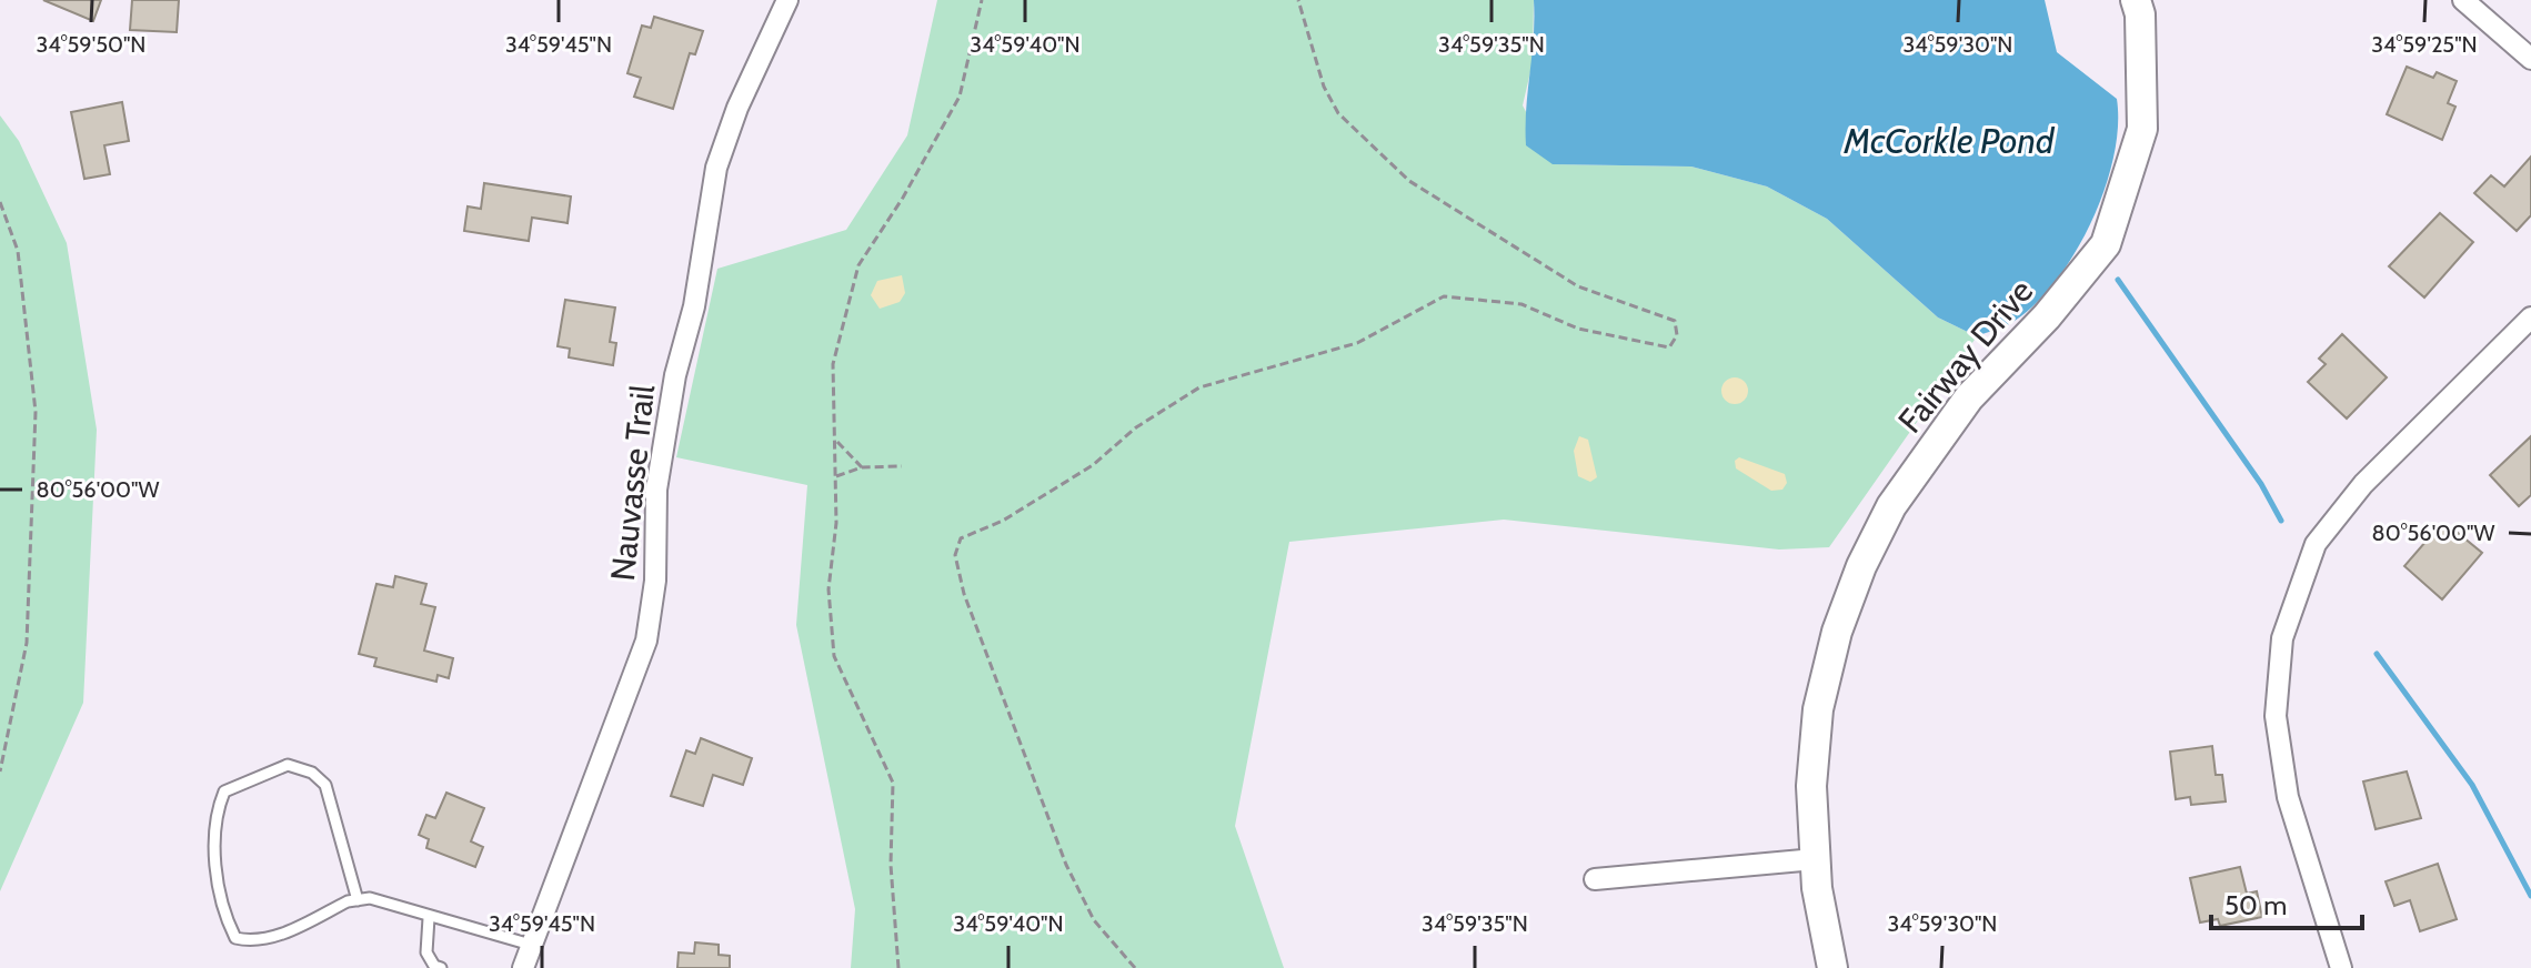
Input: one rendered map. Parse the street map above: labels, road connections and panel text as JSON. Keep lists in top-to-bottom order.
{
  "streets": {
    "street": ["Fairway Drive", "Nauvasse Trail"]
  },
  "water": ["McCorkle Pond"],
  "scale_bar": "50 m",
  "coordinates": [
    "34°59'50\"N",
    "34°59'45\"N",
    "34°59'40\"N",
    "34°59'35\"N",
    "34°59'30\"N",
    "34°59'25\"N",
    "80°56'00\"W"
  ]
}
